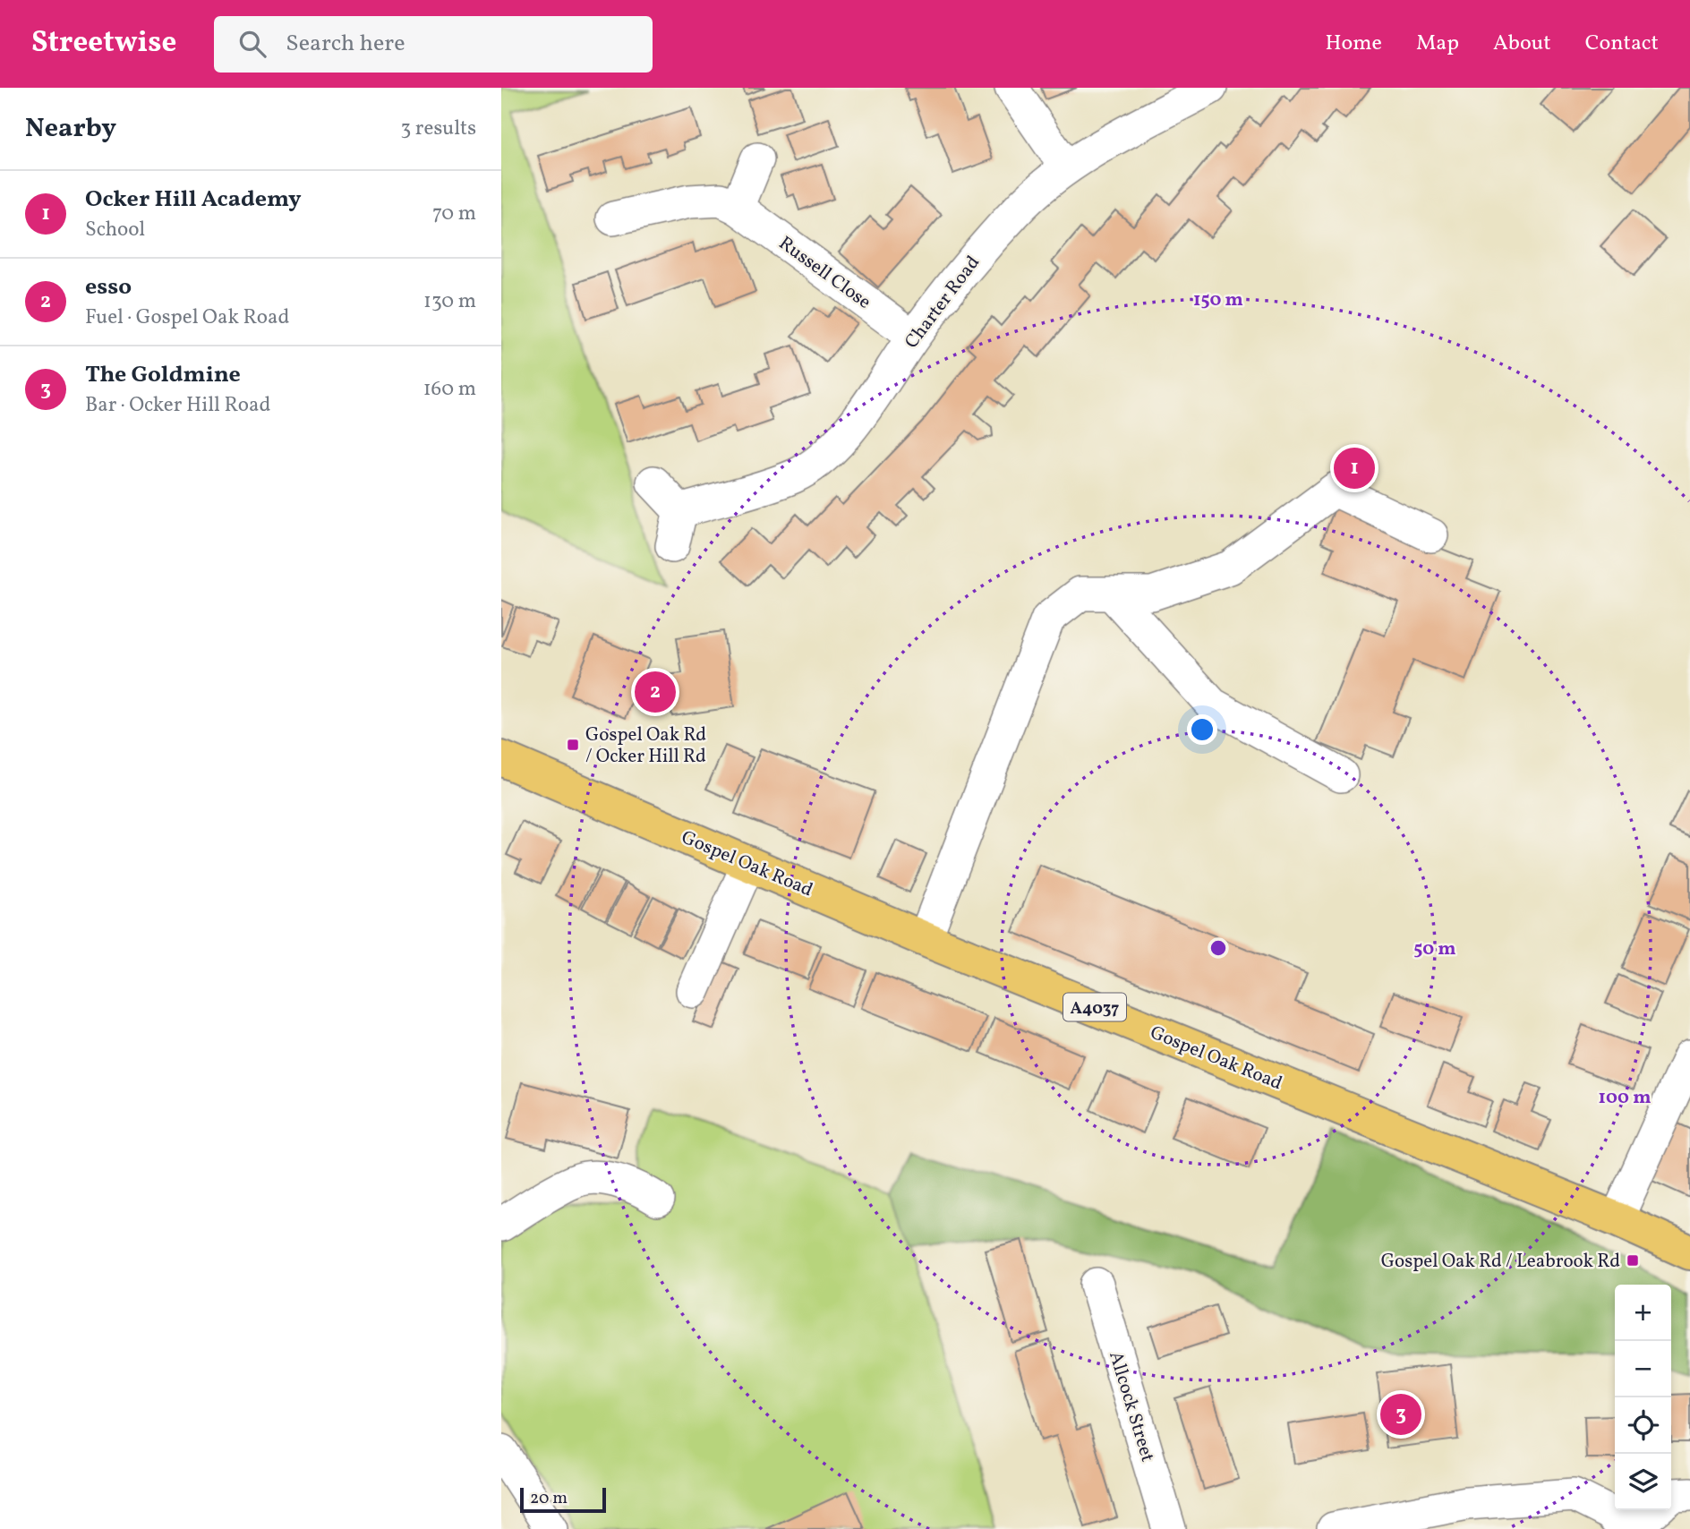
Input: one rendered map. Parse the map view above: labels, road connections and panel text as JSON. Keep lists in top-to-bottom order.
{
  "streets": {
    "main road": ["Gospel Oak Road", "A4037"],
    "street": ["Russell Close", "Charter Road", "Allcock Street"]
  },
  "crossings": [
    ["Russell Close", "Charter Road"]
  ],
  "places": {
    "transit": ["Gospel Oak Rd / Ocker Hill Rd", "Gospel Oak Rd / Leabrook Rd"]
  },
  "scale_bar": "20 m",
  "page": {
    "header": "Streetwise",
    "search": "Search here",
    "nav": [
      "Home",
      "Map",
      "About",
      "Contact"
    ],
    "heading": ["Nearby", "3 results"],
    "list": [
      {
        "mark": "1",
        "name": "Ocker Hill Academy",
        "note": "School",
        "value": "70 m"
      },
      {
        "mark": "2",
        "name": "esso",
        "note": "Fuel · Gospel Oak Road",
        "value": "130 m"
      },
      {
        "mark": "3",
        "name": "The Goldmine",
        "note": "Bar · Ocker Hill Road",
        "value": "160 m"
      }
    ],
    "pins": ["1", "2", "3"],
    "map_buttons": ["+", "−"],
    "scale": "20 m"
  },
  "rings": ["150 m", "50 m", "100 m"]
}
